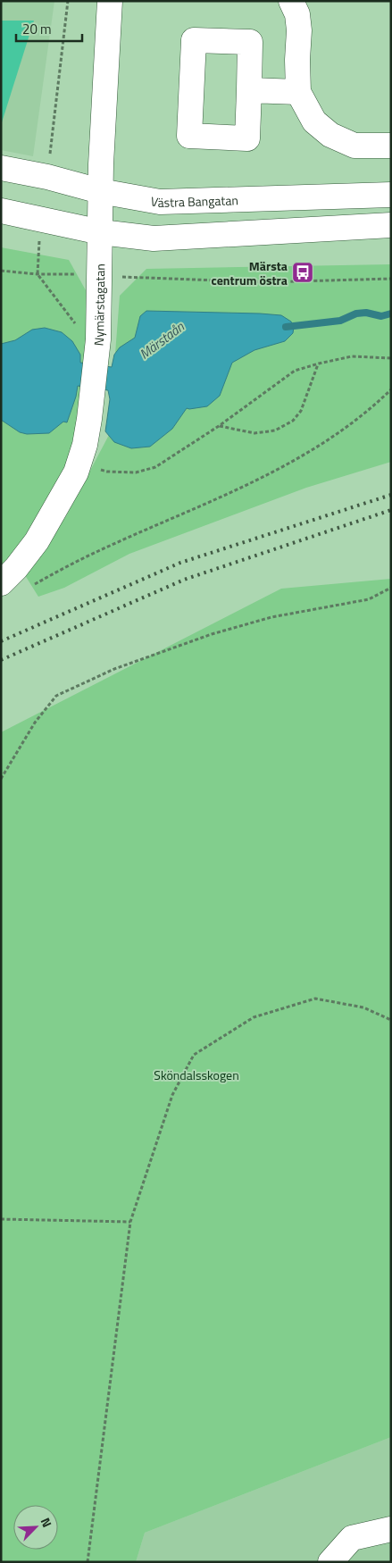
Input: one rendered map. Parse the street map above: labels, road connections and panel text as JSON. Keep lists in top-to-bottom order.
{
  "streets": {
    "street": ["Västra Bangatan", "Nymärstagatan"]
  },
  "crossings": [
    ["Västra Bangatan", "Nymärstagatan"]
  ],
  "water": ["Märstaån"],
  "parks": ["Sköndalsskogen"],
  "places": {
    "bus stop": ["Märsta centrum östra"]
  },
  "scale_bar": "20 m",
  "north": "top right"
}
